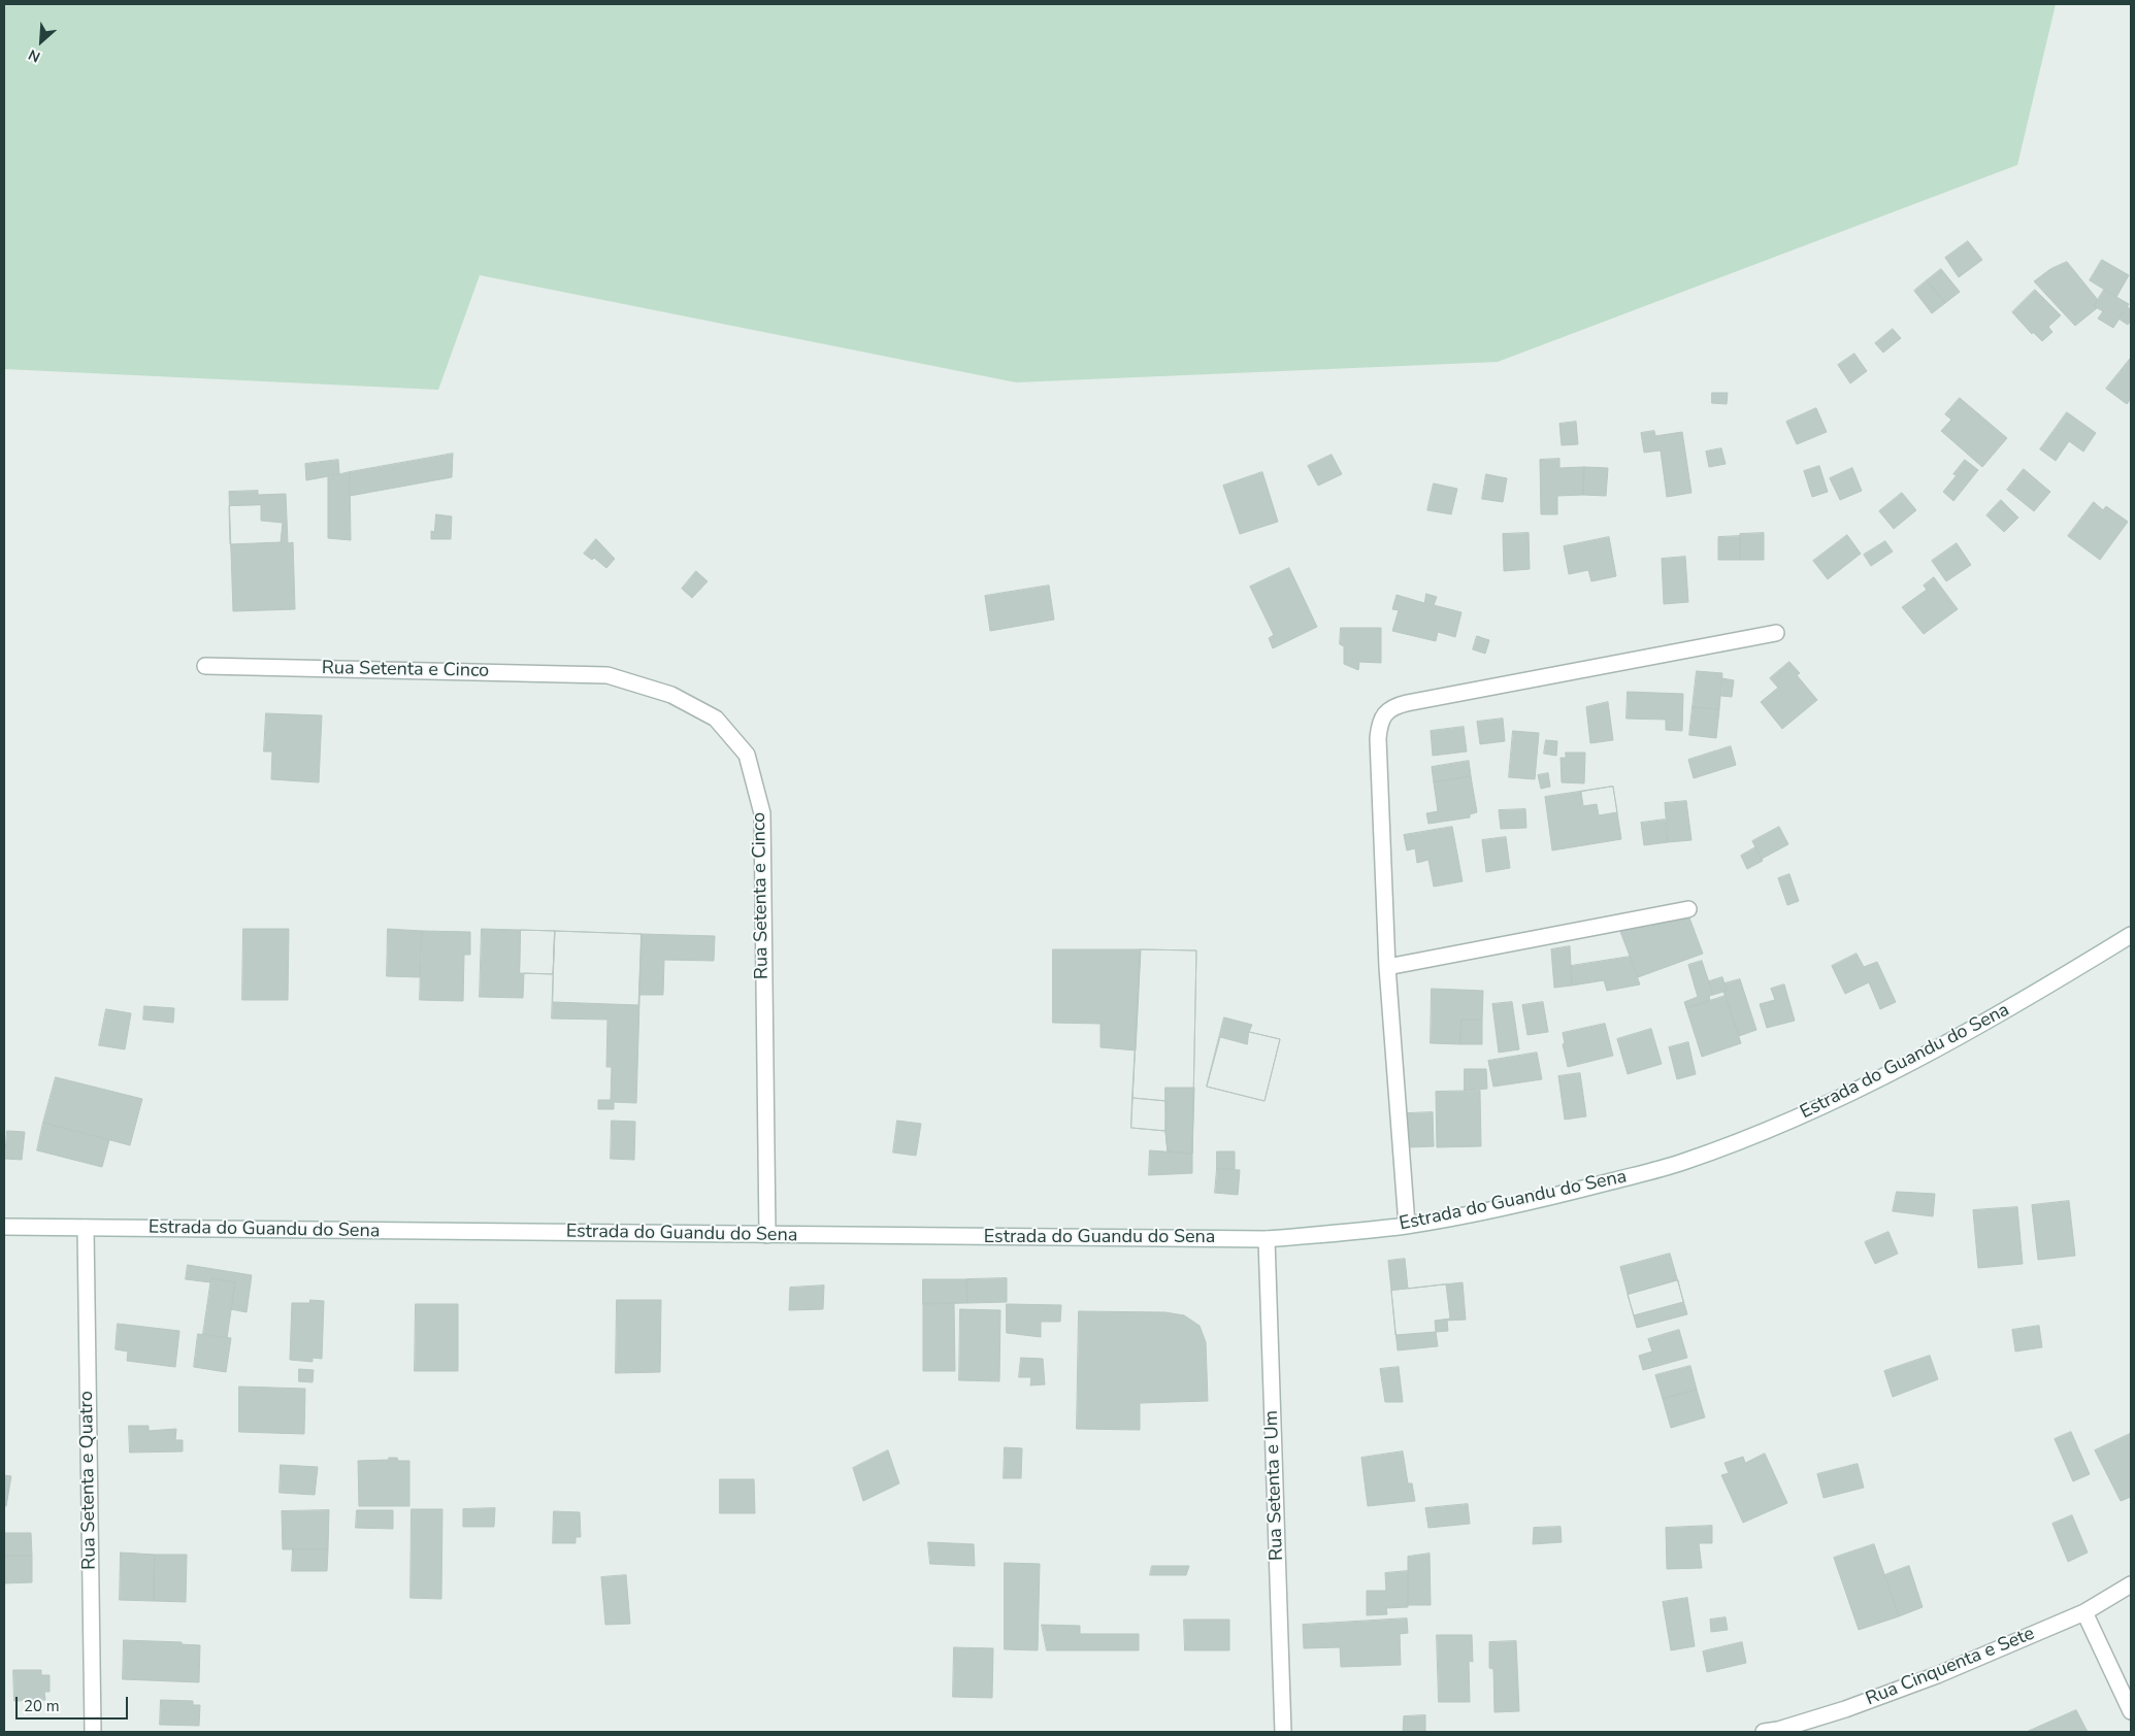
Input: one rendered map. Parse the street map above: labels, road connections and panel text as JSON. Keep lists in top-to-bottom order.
{
  "streets": {
    "street": [
      "Rua Setenta e Cinco",
      "Estrada do Guandu do Sena",
      "Rua Setenta e Quatro",
      "Rua Setenta e Um",
      "Rua Cinquenta e Sete"
    ]
  },
  "crossings": [
    ["Rua Setenta e Cinco", "Estrada do Guandu do Sena"],
    ["Estrada do Guandu do Sena", "Rua Setenta e Quatro"],
    ["Estrada do Guandu do Sena", "Rua Setenta e Um"]
  ],
  "scale_bar": "20 m",
  "north": "bottom left"
}
